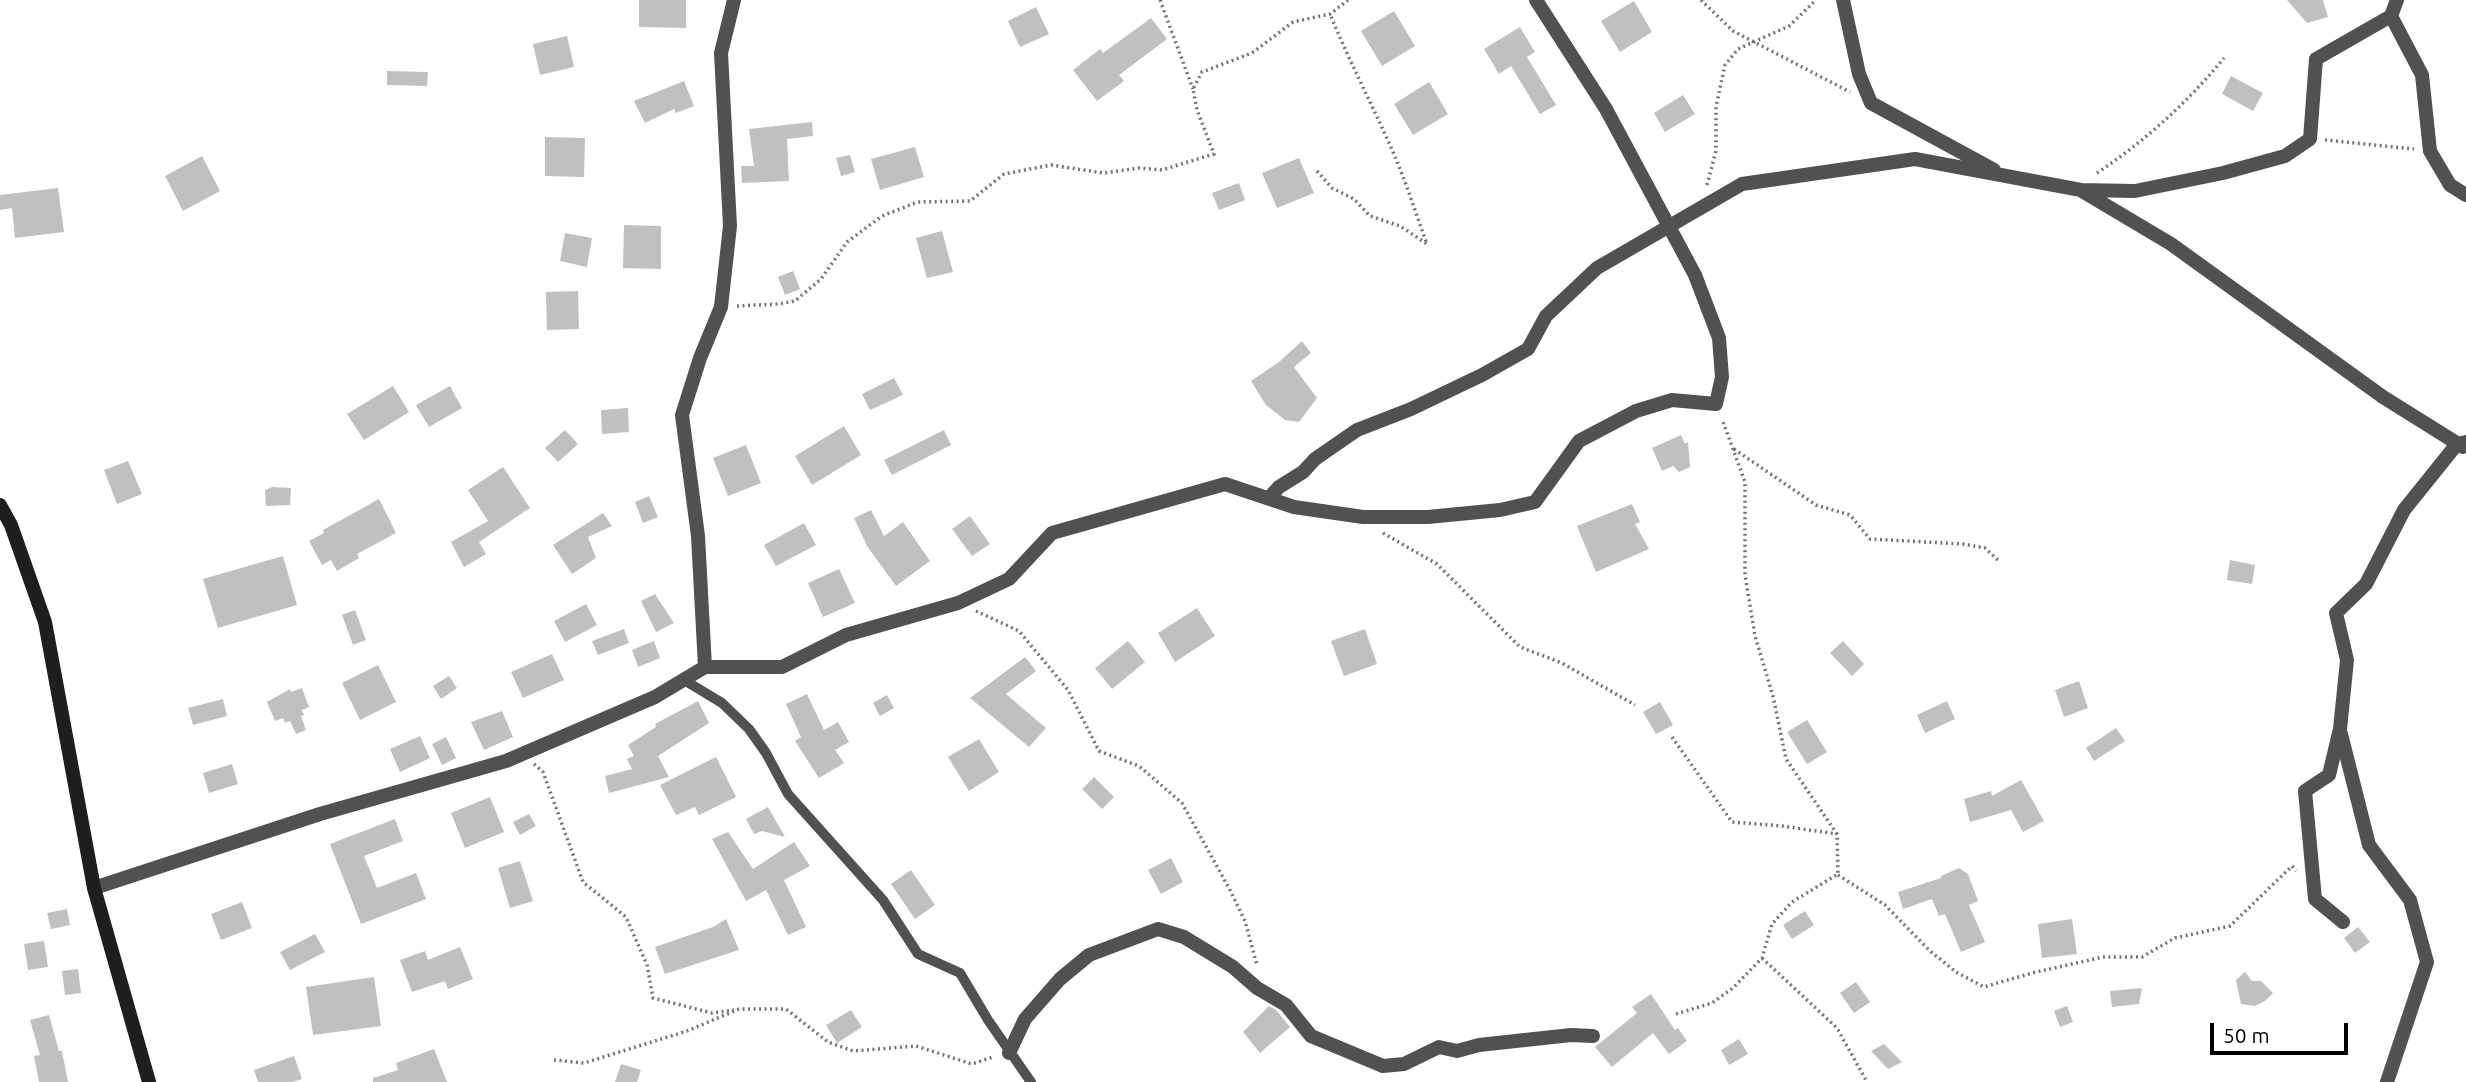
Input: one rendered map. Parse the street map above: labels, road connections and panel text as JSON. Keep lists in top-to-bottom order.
{
  "scale_bar": "50 m"
}
